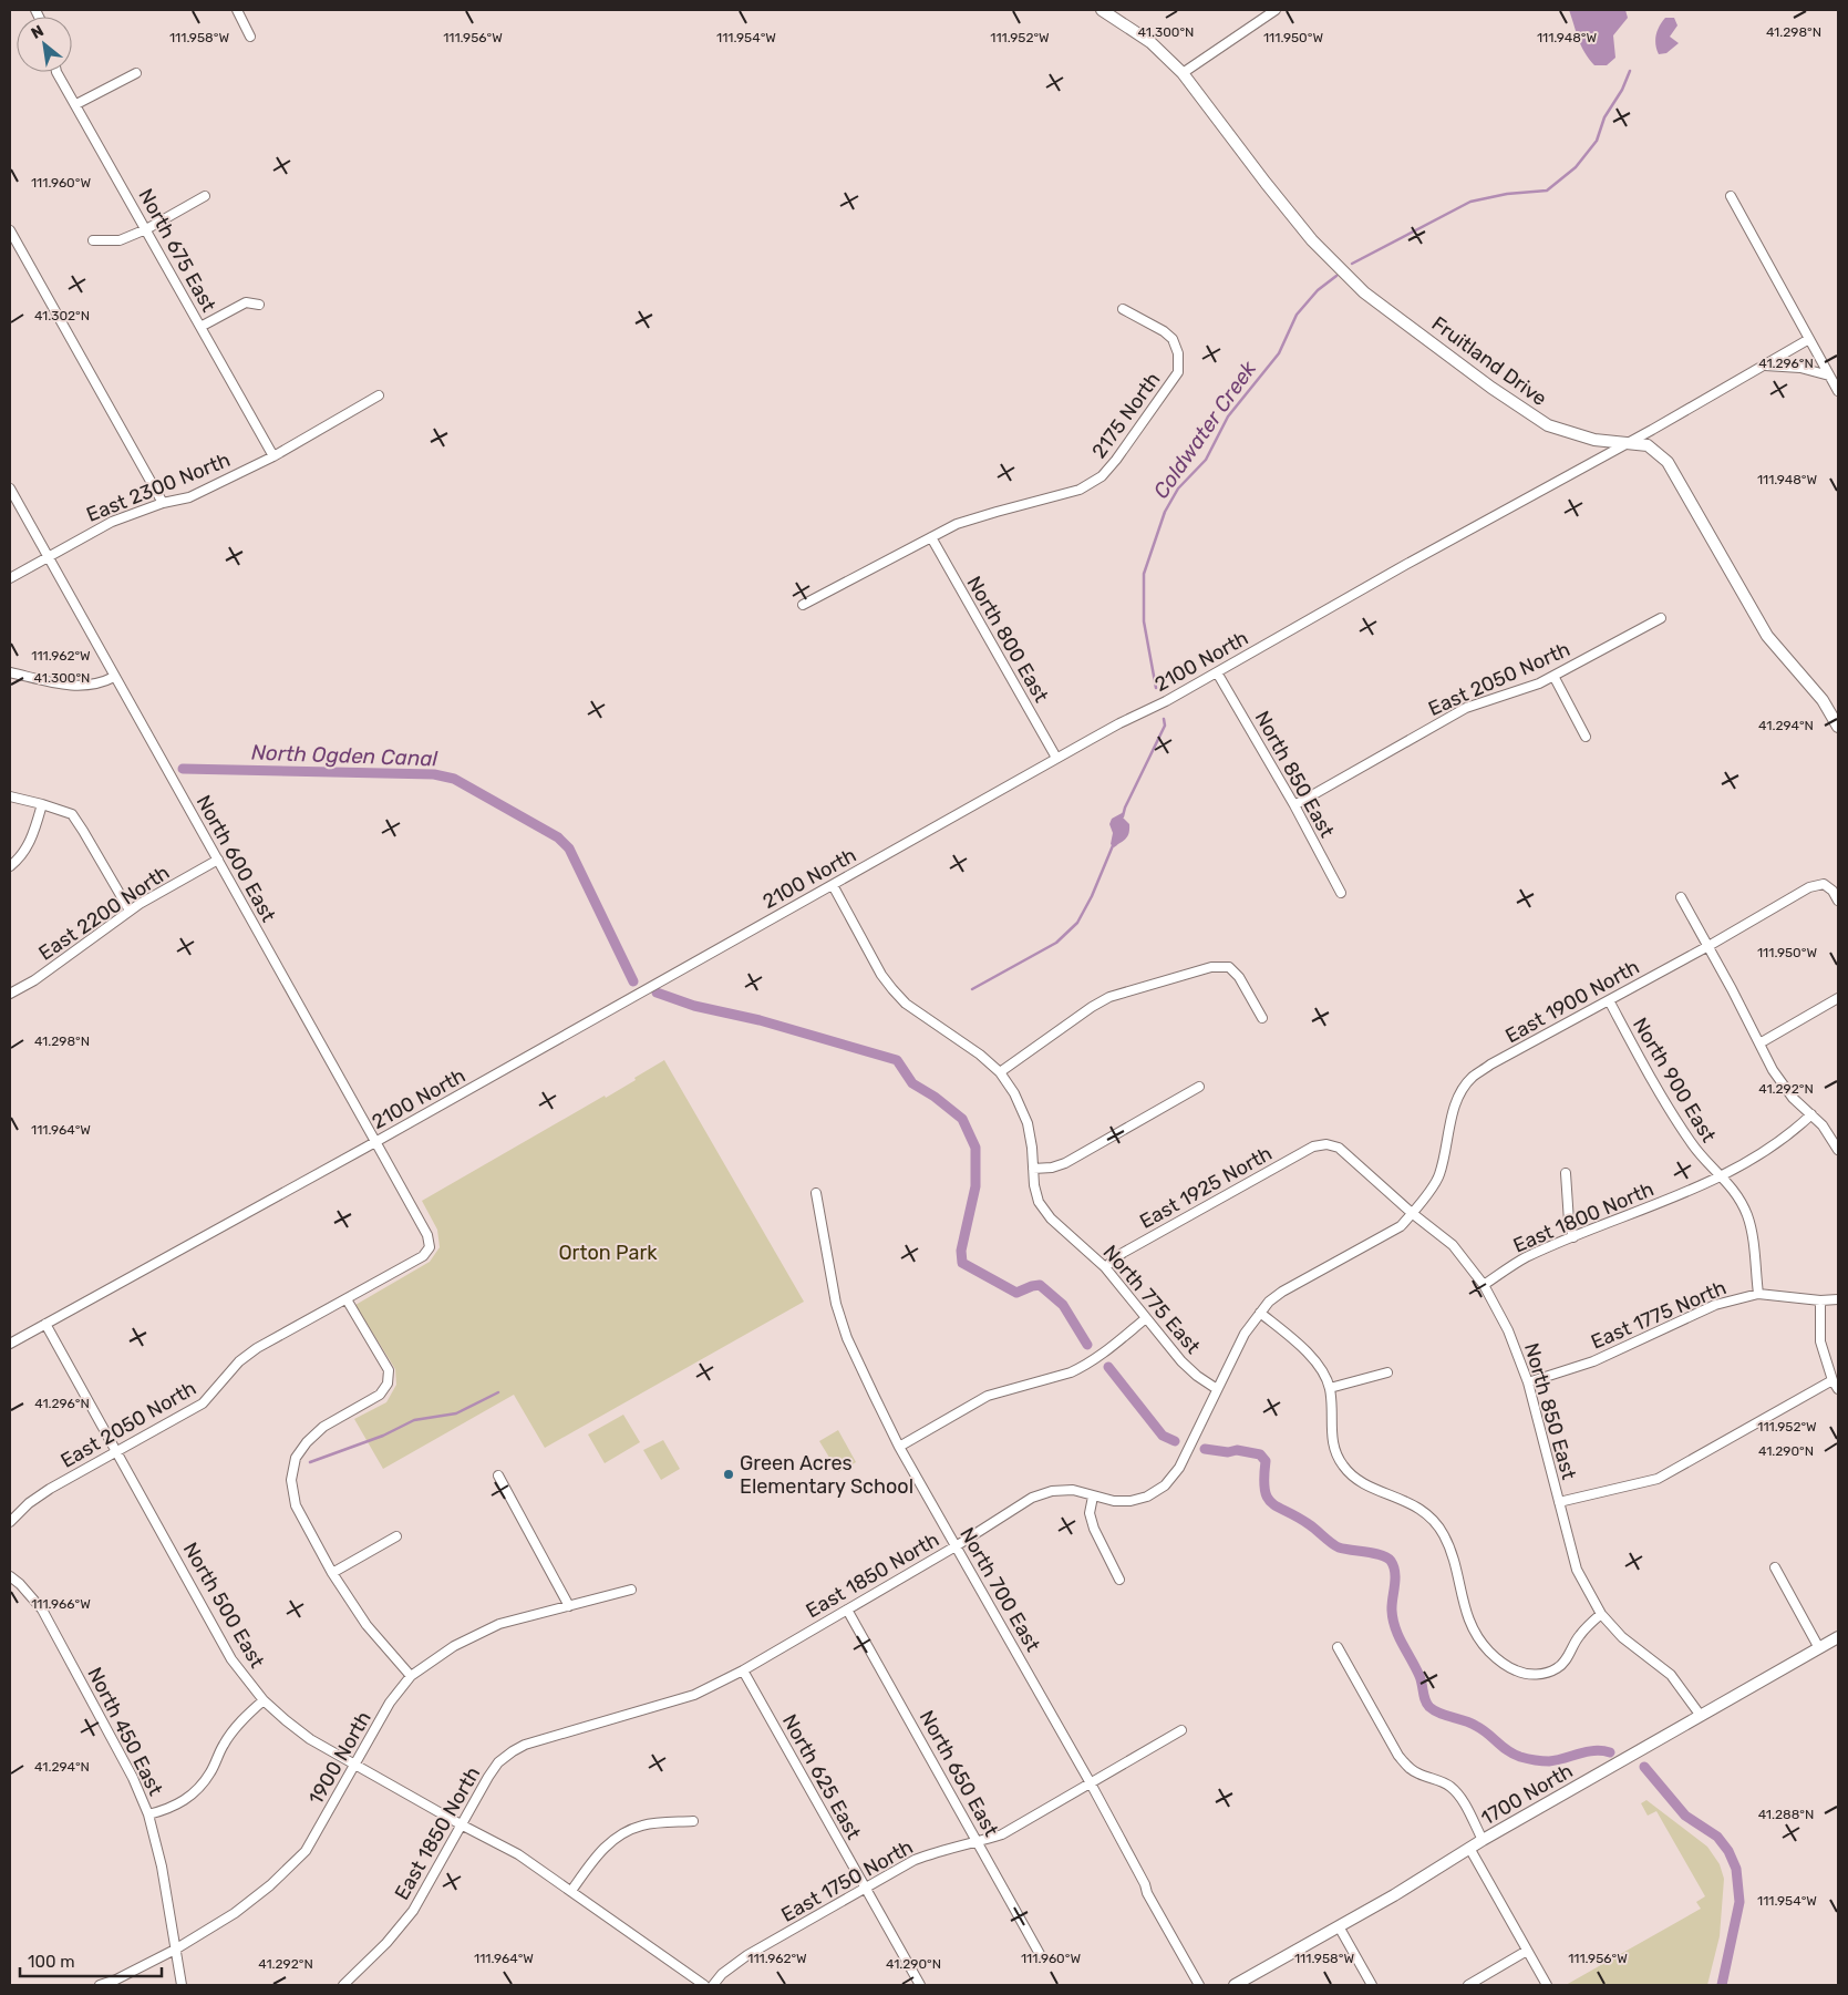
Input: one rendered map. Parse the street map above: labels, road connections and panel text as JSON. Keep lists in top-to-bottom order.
{
  "streets": {
    "street": [
      "North 675 East",
      "Fruitland Drive",
      "2175 North",
      "East 2300 North",
      "North 800 East",
      "2100 North",
      "East 2050 North",
      "North 850 East",
      "North 600 East",
      "East 2200 North",
      "East 1900 North",
      "North 900 East",
      "East 1925 North",
      "East 1800 North",
      "North 775 East",
      "East 1775 North",
      "East 1850 North",
      "North 700 East",
      "North 500 East",
      "North 450 East",
      "1900 North",
      "North 650 East",
      "North 625 East",
      "1700 North",
      "East 1750 North"
    ]
  },
  "crossings": [
    ["North 675 East", "East 2300 North"],
    ["Fruitland Drive", "2100 North"],
    ["2175 North", "North 800 East"],
    ["East 2300 North", "North 600 East"],
    ["North 800 East", "2100 North"],
    ["2100 North", "North 850 East"],
    ["2100 North", "North 600 East"],
    ["2100 North", "North 775 East"],
    ["2100 North", "North 500 East"],
    ["East 2050 North", "North 850 East"],
    ["East 2050 North", "North 600 East"],
    ["East 2050 North", "North 500 East"],
    ["North 850 East", "East 1900 North"],
    ["North 850 East", "East 1925 North"],
    ["North 850 East", "East 1800 North"],
    ["North 850 East", "East 1775 North"],
    ["North 850 East", "East 1850 North"],
    ["North 850 East", "1700 North"],
    ["North 600 East", "East 2200 North"],
    ["East 1900 North", "North 900 East"],
    ["East 1900 North", "East 1850 North"],
    ["North 900 East", "East 1800 North"],
    ["North 900 East", "East 1775 North"],
    ["East 1925 North", "North 775 East"],
    ["North 775 East", "East 1850 North"],
    ["East 1850 North", "North 700 East"],
    ["East 1850 North", "North 500 East"],
    ["East 1850 North", "North 650 East"],
    ["East 1850 North", "North 625 East"],
    ["North 700 East", "East 1750 North"],
    ["North 500 East", "1900 North"],
    ["North 450 East", "1900 North"],
    ["North 650 East", "East 1750 North"],
    ["North 625 East", "East 1750 North"]
  ],
  "water": ["Coldwater Creek", "North Ogden Canal"],
  "parks": ["Orton Park"],
  "places": ["Green Acres Elementary School"],
  "scale_bar": "100 m",
  "north": "top left",
  "coordinates": [
    "41.300°N",
    "41.298°N",
    "111.958°W",
    "111.956°W",
    "111.952°W",
    "111.950°W",
    "111.948°W",
    "111.954°W",
    "111.960°W",
    "41.302°N",
    "41.296°N",
    "111.962°W",
    "41.294°N",
    "41.292°N",
    "111.964°W",
    "41.290°N",
    "111.966°W",
    "41.288°N"
  ]
}
